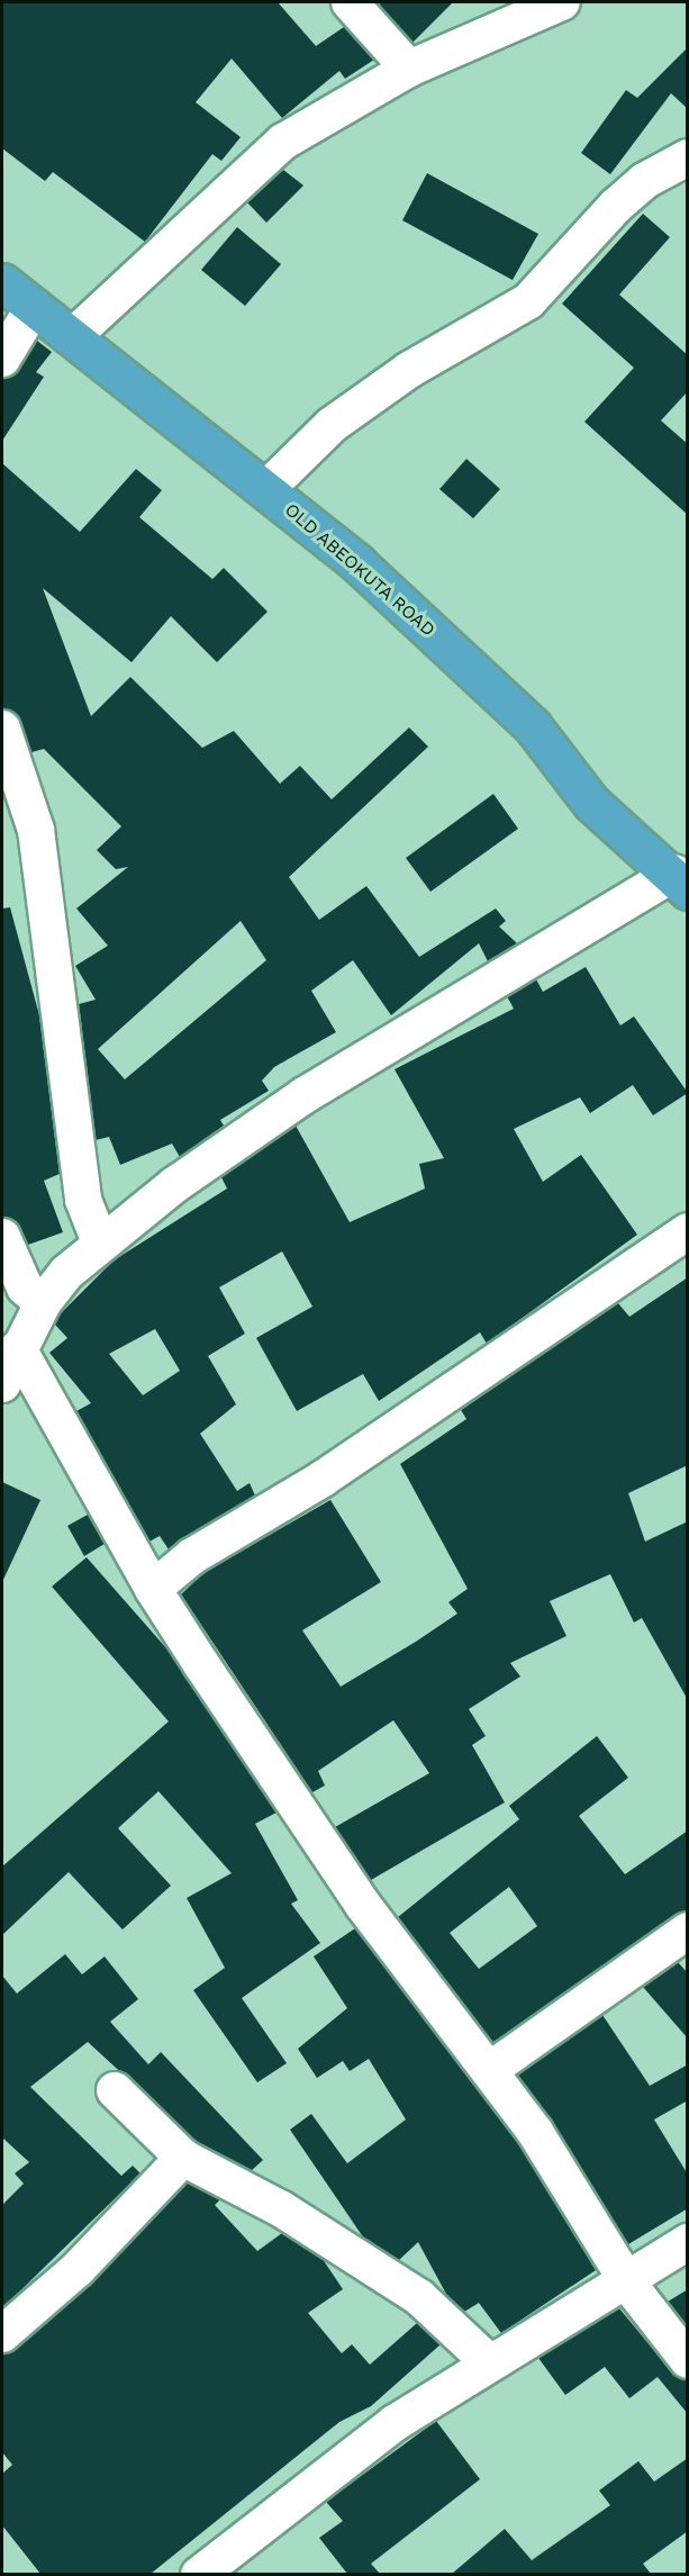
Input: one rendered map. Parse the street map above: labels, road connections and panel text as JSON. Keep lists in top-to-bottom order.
{
  "streets": {
    "highway": ["OLD ABEOKUTA ROAD"]
  }
}
